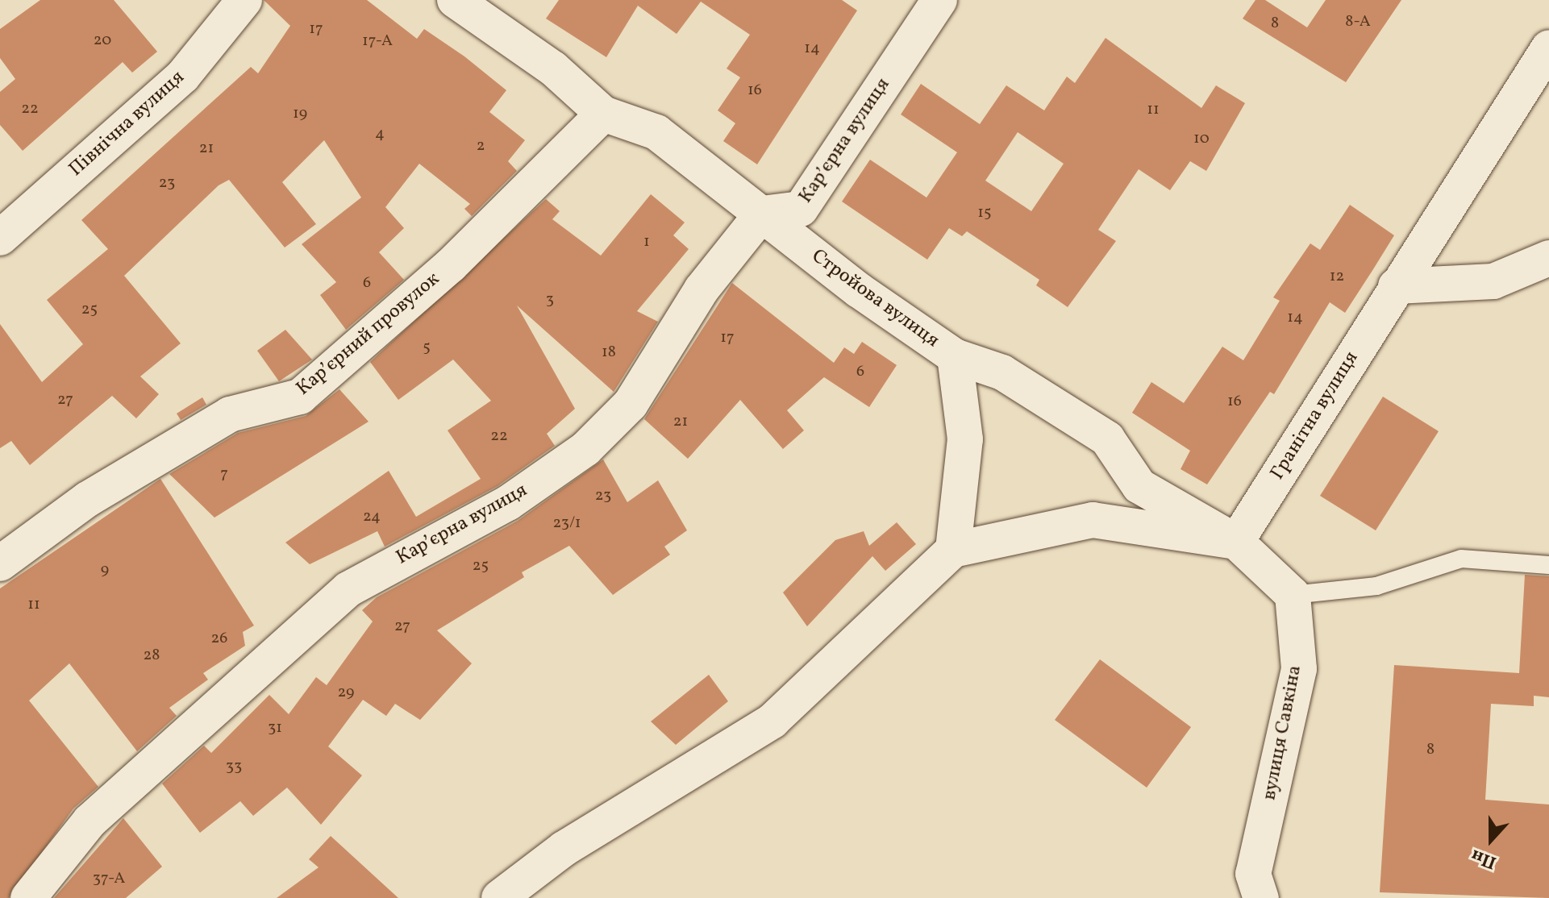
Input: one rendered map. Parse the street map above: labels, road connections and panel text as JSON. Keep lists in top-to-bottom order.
{
  "streets": {
    "street": [
      "Північна вулиця",
      "Карʼєрна вулиця",
      "Стройова вулиця",
      "Карʼєрний провулок",
      "Гранітна вулиця",
      "вулиця Савкіна"
    ]
  },
  "crossings": [
    ["Карʼєрна вулиця", "Стройова вулиця"],
    ["Стройова вулиця", "Карʼєрний провулок"],
    ["Стройова вулиця", "Гранітна вулиця"],
    ["Стройова вулиця", "вулиця Савкіна"]
  ],
  "house_numbers": [
    "8-А",
    "8",
    "17",
    "20",
    "17-А",
    "14",
    "16",
    "22",
    "11",
    "19",
    "4",
    "10",
    "2",
    "21",
    "23",
    "15",
    "1",
    "12",
    "6",
    "3",
    "25",
    "14",
    "17",
    "5",
    "18",
    "6",
    "27",
    "16",
    "21",
    "22",
    "7",
    "23",
    "24",
    "23/1",
    "25",
    "9",
    "11",
    "27",
    "26",
    "28",
    "29",
    "31",
    "8",
    "33",
    "37-А"
  ],
  "north": "bottom"
}
